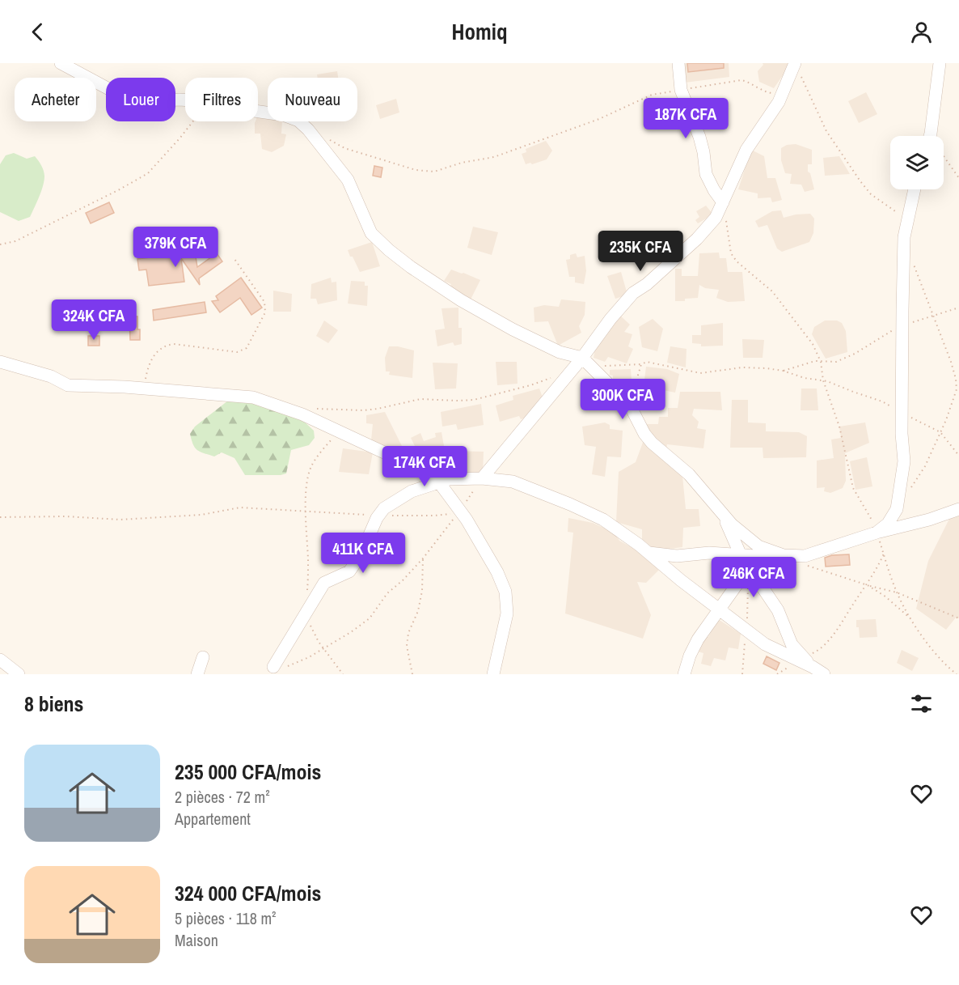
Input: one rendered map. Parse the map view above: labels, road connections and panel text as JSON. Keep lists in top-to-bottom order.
{
  "page": {
    "header": "Homiq",
    "chip": [
      "Acheter",
      "Louer",
      "Filtres",
      "Nouveau"
    ],
    "price": [
      "187K CFA",
      "379K CFA",
      "235K CFA",
      "324K CFA",
      "300K CFA",
      "174K CFA",
      "411K CFA",
      "246K CFA"
    ],
    "heading": "8 biens",
    "list": [
      {
        "name": "235 000 CFA/mois",
        "note": "2 pièces · 72 m² · Appartement"
      },
      {
        "name": "324 000 CFA/mois",
        "note": "5 pièces · 118 m² · Maison"
      }
    ]
  }
}
